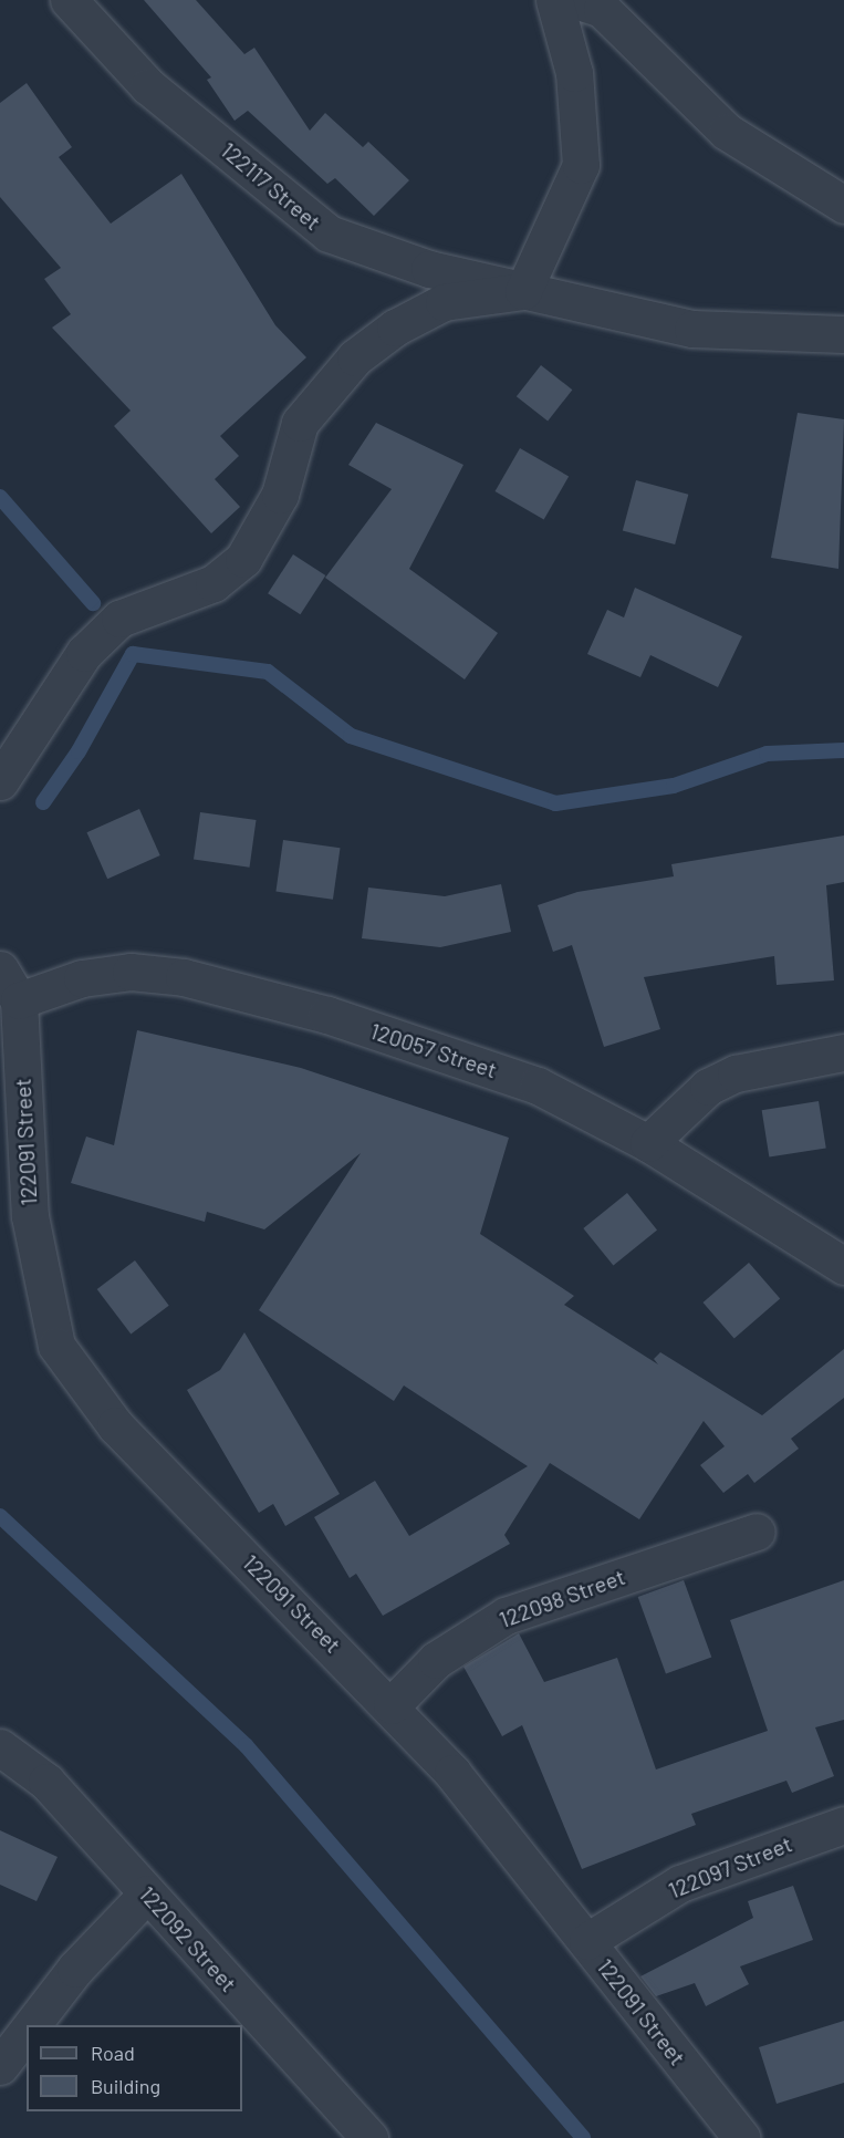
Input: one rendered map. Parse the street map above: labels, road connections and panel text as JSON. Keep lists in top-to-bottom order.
{
  "streets": {
    "street": [
      "122117 Street",
      "120057 Street",
      "122091 Street",
      "122098 Street",
      "122097 Street",
      "122092 Street"
    ]
  },
  "crossings": [
    ["120057 Street", "122091 Street"],
    ["122091 Street", "122098 Street"],
    ["122091 Street", "122097 Street"]
  ],
  "legend": ["Road", "Building"]
}
